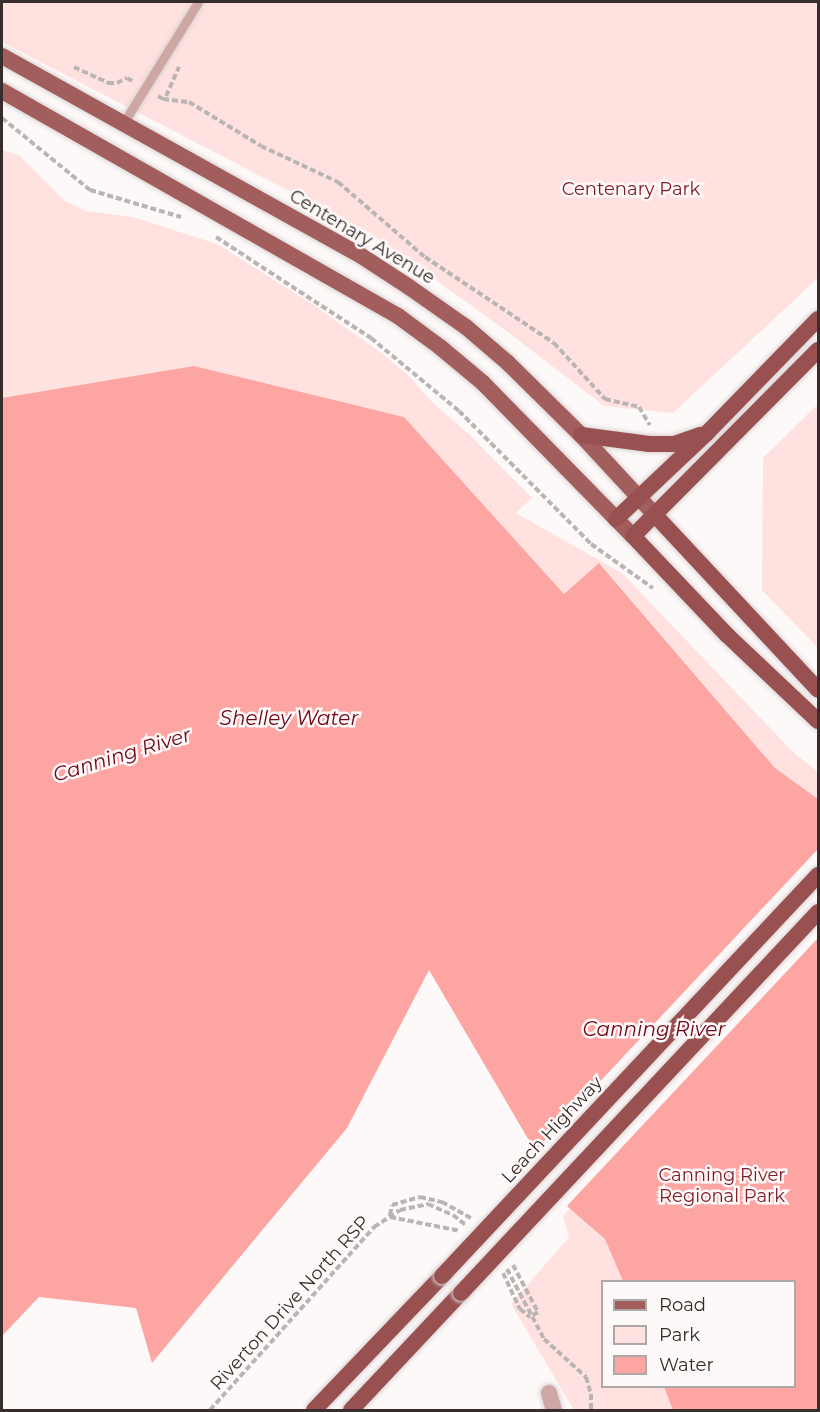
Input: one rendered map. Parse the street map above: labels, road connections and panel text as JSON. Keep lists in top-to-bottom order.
{
  "streets": {
    "highway": ["Leach Highway"],
    "main road": ["Centenary Avenue"],
    "path": ["Riverton Drive North RSP"]
  },
  "water": ["Shelley Water", "Canning River"],
  "parks": ["Centenary Park", "Canning River Regional Park"],
  "legend": ["Road", "Park", "Water"]
}
